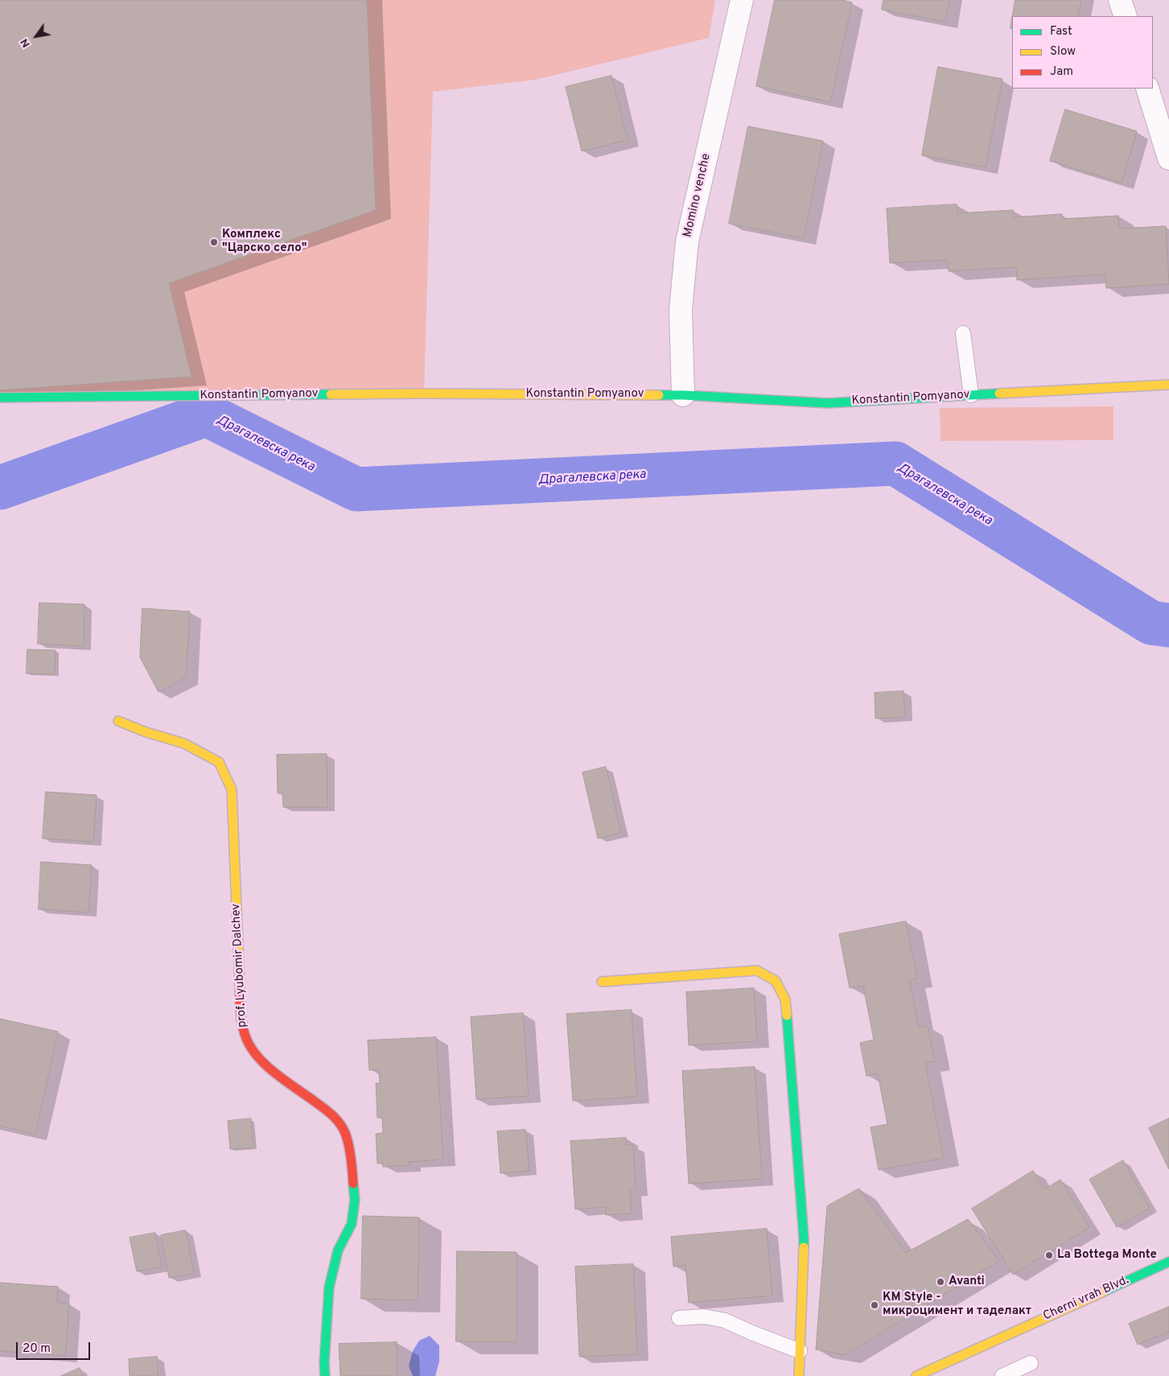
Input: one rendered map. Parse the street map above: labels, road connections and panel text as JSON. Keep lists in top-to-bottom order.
{
  "streets": {
    "street": [
      "Momino venche",
      "Konstantin Pomyanov",
      "prof. Lyubomir Dalchev",
      "Cherni vrah Blvd."
    ]
  },
  "crossings": [
    ["Momino venche", "Konstantin Pomyanov"]
  ],
  "water": ["Драгалевска река"],
  "places": [
    "Комплекс \"Царско село\"",
    "La Bottega Monte",
    "Avanti",
    "KM Style - микроцимент и таделакт"
  ],
  "legend": ["Fast", "Slow", "Jam"],
  "scale_bar": "20 m",
  "north": "bottom left"
}
